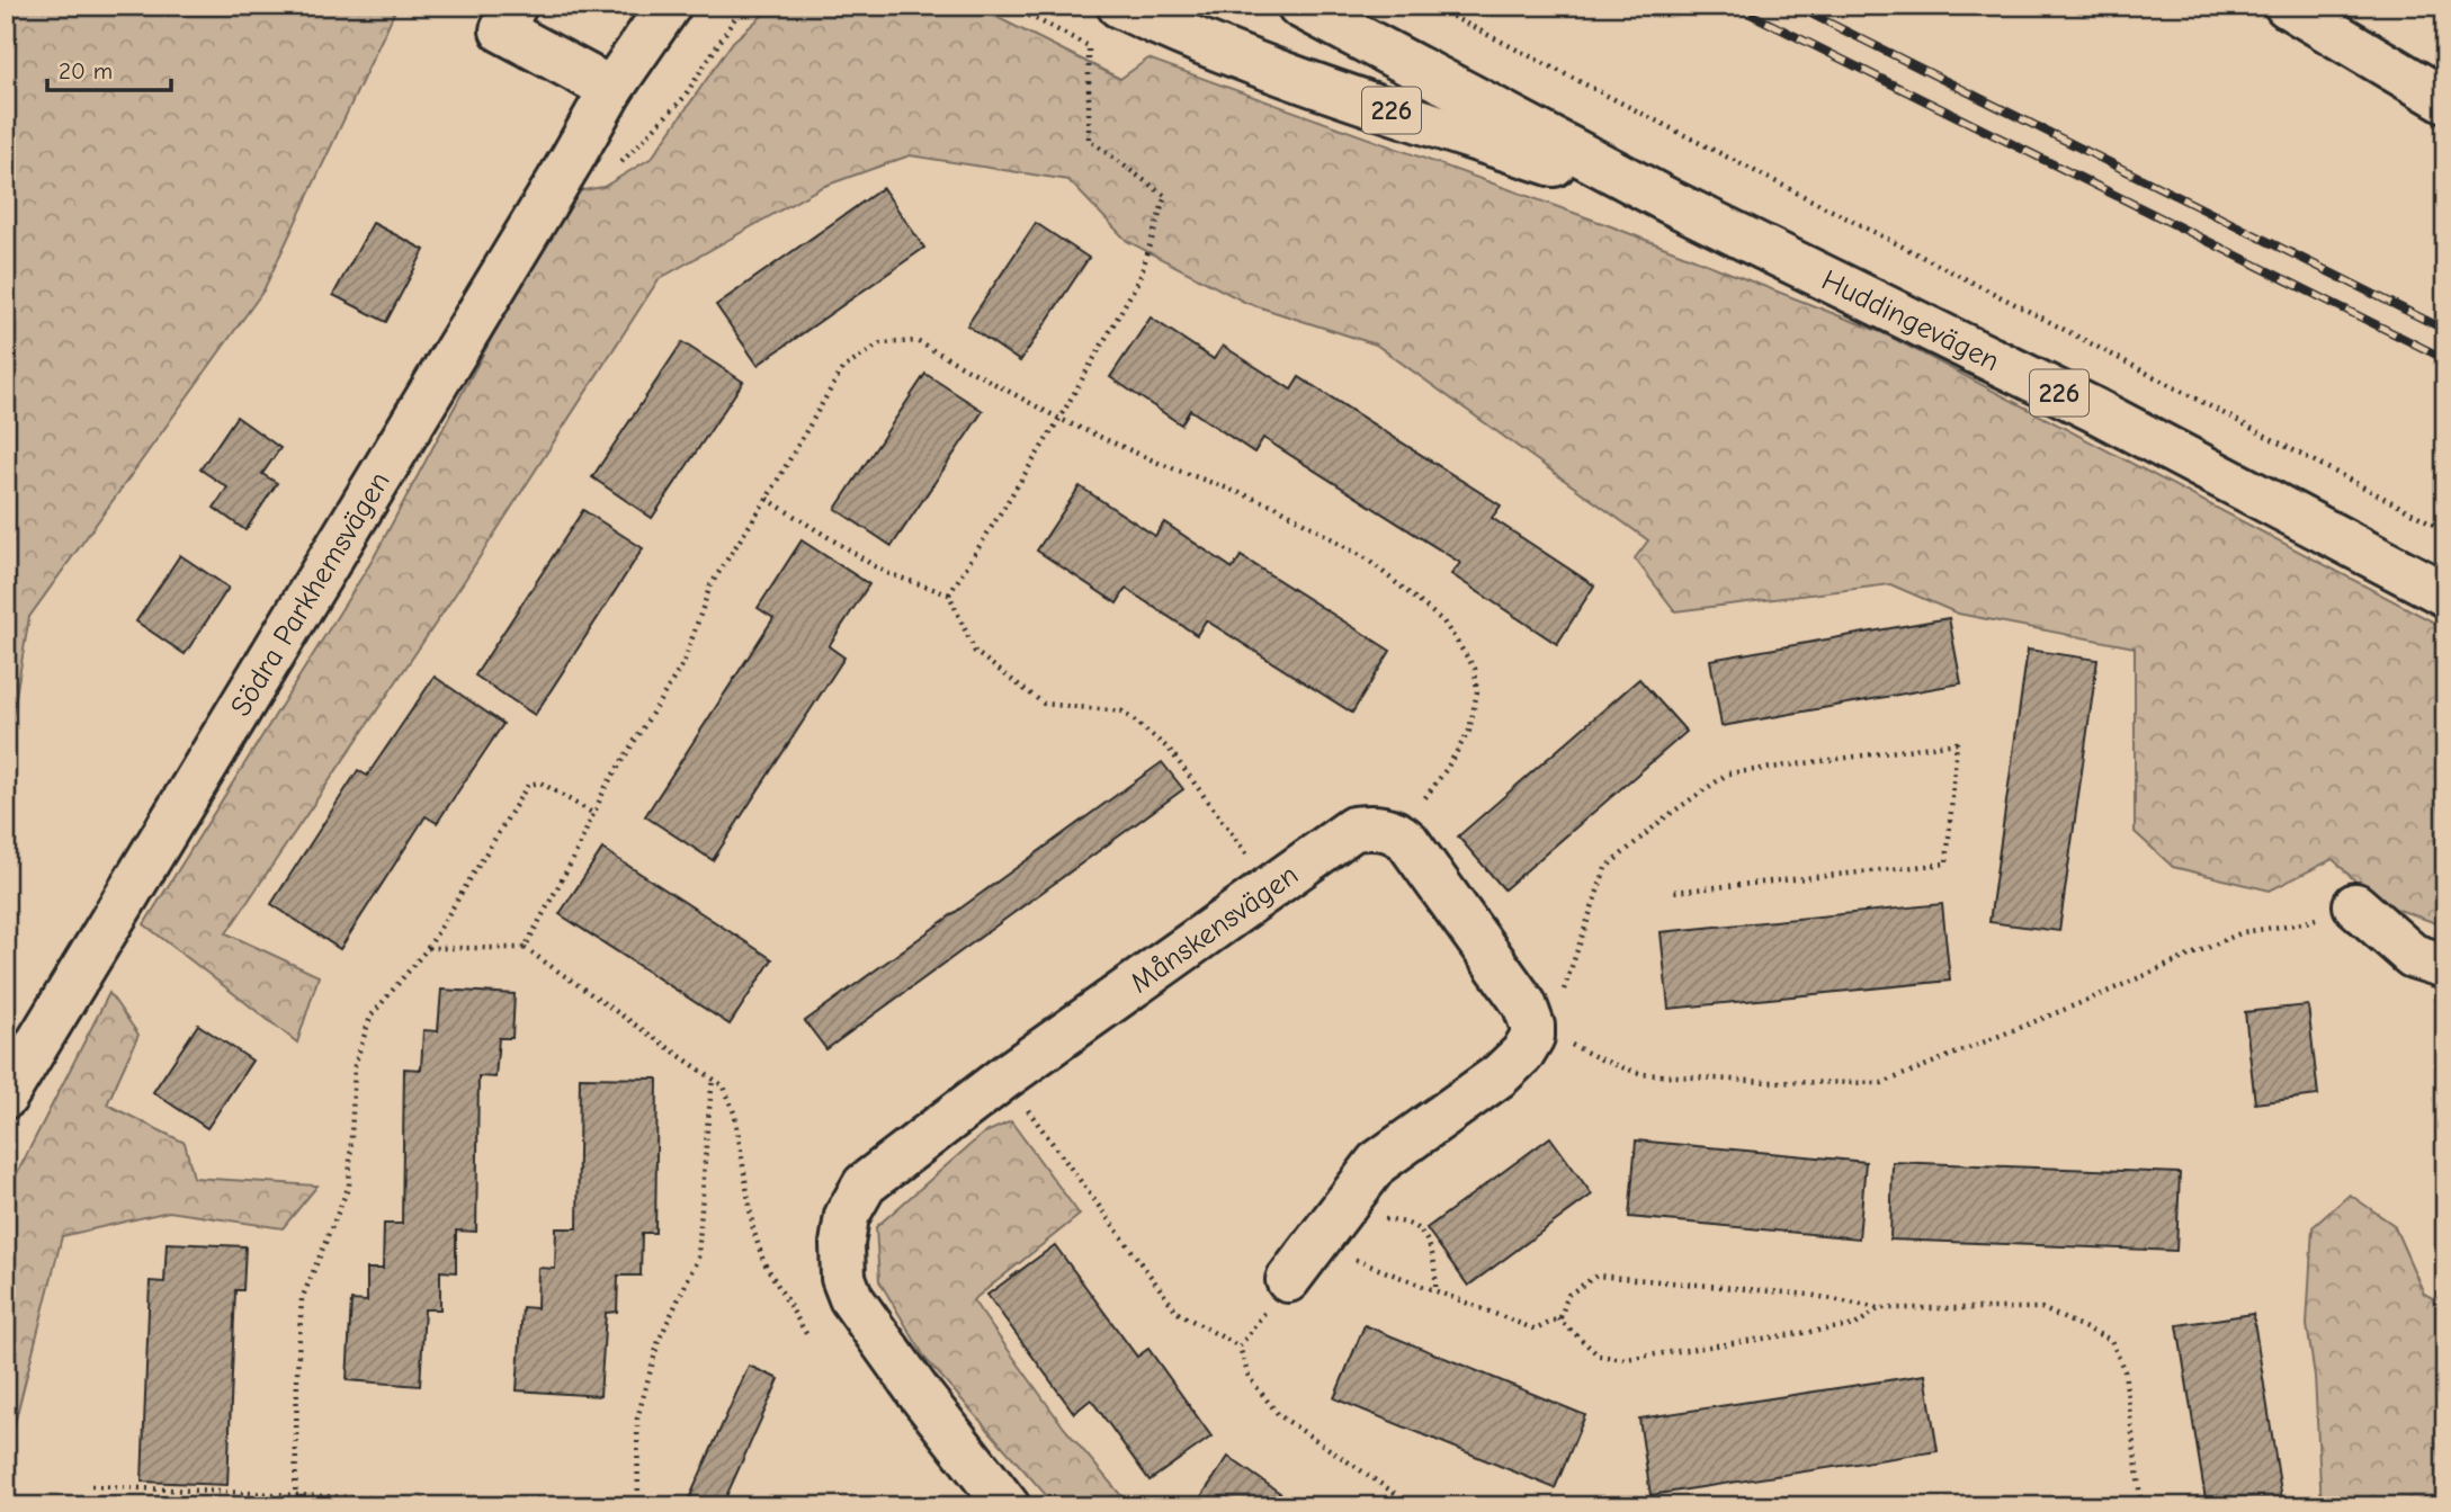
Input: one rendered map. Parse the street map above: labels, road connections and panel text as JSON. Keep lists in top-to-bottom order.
{
  "streets": {
    "street": [
      "226",
      "Huddingevägen",
      "Södra Parkhemsvägen",
      "Månskensvägen"
    ]
  },
  "scale_bar": "20 m"
}
